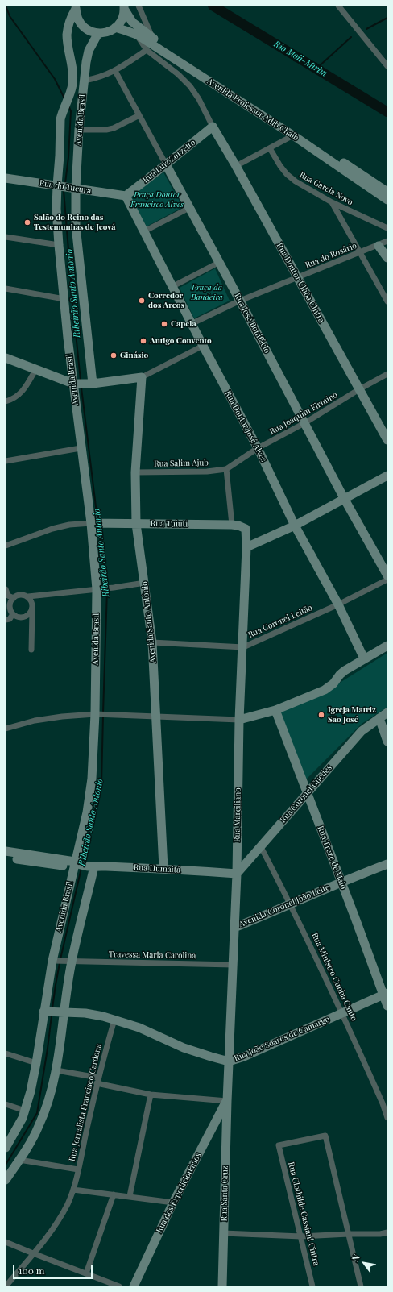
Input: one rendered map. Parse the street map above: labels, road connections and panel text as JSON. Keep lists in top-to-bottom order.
{
  "streets": {
    "street": [
      "Avenida Professor Adib Chaib",
      "Avenida Brasil",
      "Rua Luiz Zorzetto",
      "Rua do Tucura",
      "Rua Garcia Novo",
      "Rua do Rosário",
      "Rua Doutor Ulhôa Cintra",
      "Rua José Bonifácio",
      "Rua Joaquim Firmino",
      "Rua Doutor José Alves",
      "Rua Salim Ajub",
      "Rua Tuiuti",
      "Rua Coronel Leitão",
      "Avenida Santo Antônio",
      "Rua Coronel Guedes",
      "Rua Marciliano",
      "Rua Treze de Maio",
      "Rua Humaitá",
      "Avenida Coronel João Leite",
      "Travessa Maria Carolina",
      "Rua Ministro Cunha Canto",
      "Rua João Soares de Camargo",
      "Rua Jornalista Francisco Cardona",
      "Rua dos Expedicionários",
      "Rua Santa Cruz",
      "Rua Clothilde Cassiani Cintra"
    ]
  },
  "crossings": [
    ["Avenida Brasil", "Rua do Tucura"],
    ["Avenida Brasil", "Rua Tuiuti"],
    ["Avenida Brasil", "Rua Humaitá"],
    ["Avenida Brasil", "Travessa Maria Carolina"],
    ["Avenida Brasil", "Rua João Soares de Camargo"],
    ["Rua Luiz Zorzetto", "Rua do Tucura"],
    ["Rua Luiz Zorzetto", "Rua Doutor Ulhôa Cintra"],
    ["Rua Luiz Zorzetto", "Rua José Bonifácio"],
    ["Rua Luiz Zorzetto", "Rua Doutor José Alves"],
    ["Rua do Tucura", "Rua Doutor José Alves"],
    ["Rua do Rosário", "Rua Doutor Ulhôa Cintra"],
    ["Rua do Rosário", "Rua José Bonifácio"],
    ["Rua do Rosário", "Rua Doutor José Alves"],
    ["Rua Doutor Ulhôa Cintra", "Rua Joaquim Firmino"],
    ["Rua José Bonifácio", "Rua Joaquim Firmino"],
    ["Rua Joaquim Firmino", "Rua Doutor José Alves"],
    ["Rua Joaquim Firmino", "Rua Salim Ajub"],
    ["Rua Doutor José Alves", "Rua Coronel Leitão"],
    ["Rua Salim Ajub", "Avenida Santo Antônio"],
    ["Rua Tuiuti", "Avenida Santo Antônio"],
    ["Rua Tuiuti", "Rua Marciliano"],
    ["Rua Coronel Leitão", "Avenida Santo Antônio"],
    ["Rua Coronel Leitão", "Rua Marciliano"],
    ["Avenida Santo Antônio", "Rua Humaitá"],
    ["Rua Coronel Guedes", "Rua Marciliano"],
    ["Rua Coronel Guedes", "Rua Treze de Maio"],
    ["Rua Coronel Guedes", "Rua Humaitá"],
    ["Rua Coronel Guedes", "Rua Ministro Cunha Canto"],
    ["Rua Marciliano", "Rua Humaitá"],
    ["Rua Marciliano", "Avenida Coronel João Leite"],
    ["Rua Marciliano", "Travessa Maria Carolina"],
    ["Rua Marciliano", "Rua João Soares de Camargo"],
    ["Rua Marciliano", "Rua dos Expedicionários"],
    ["Rua Marciliano", "Rua Santa Cruz"],
    ["Rua Treze de Maio", "Avenida Coronel João Leite"],
    ["Rua Treze de Maio", "Rua João Soares de Camargo"],
    ["Avenida Coronel João Leite", "Rua Ministro Cunha Canto"],
    ["Rua Ministro Cunha Canto", "Rua João Soares de Camargo"],
    ["Rua João Soares de Camargo", "Rua Jornalista Francisco Cardona"],
    ["Rua dos Expedicionários", "Rua Santa Cruz"]
  ],
  "water": ["Rio Moji-Mirim", "Ribeirão Santo Antonio"],
  "parks": ["Praça Doutor Francisco Alves", "Praça da Bandeira"],
  "places": [
    "Salão do Reino das Testemunhas de Jeová",
    "Corredor dos Arcos",
    "Capela",
    "Antigo Convento",
    "Ginásio",
    "Igreja Matriz São José"
  ],
  "scale_bar": "100 m",
  "north": "top left"
}
